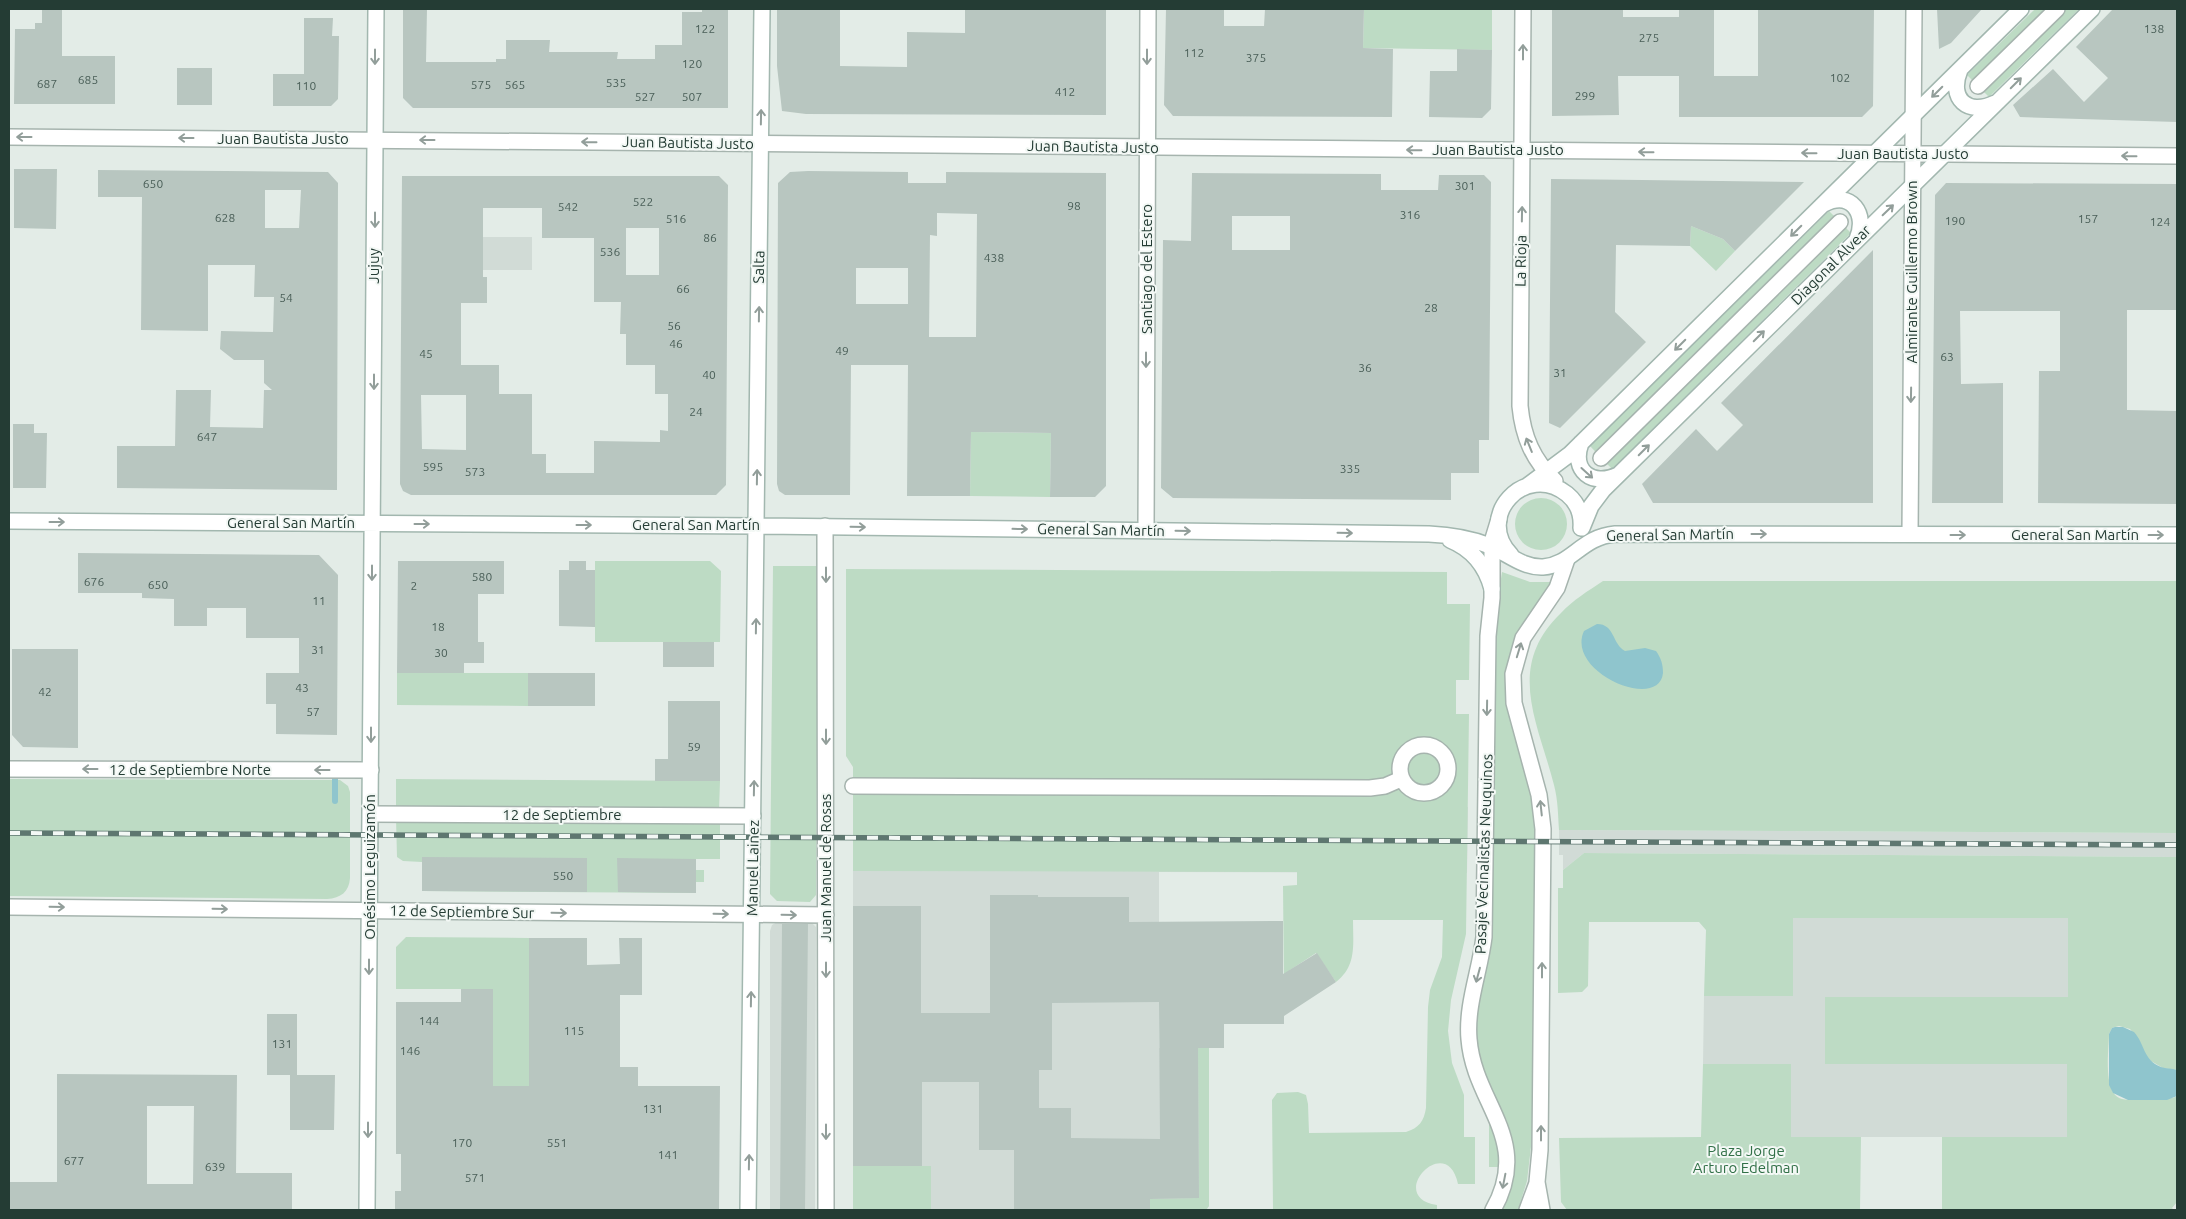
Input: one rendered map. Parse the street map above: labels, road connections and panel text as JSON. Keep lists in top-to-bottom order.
{
  "streets": {
    "street": [
      "Juan Bautista Justo",
      "La Rioja",
      "Diagonal Alvear",
      "Jujuy",
      "Salta",
      "Santiago del Estero",
      "Almirante Guillermo Brown",
      "General San Martín",
      "12 de Septiembre Norte",
      "12 de Septiembre",
      "Pasaje Vecinalistas Neuquinos",
      "Onésimo Leguizamón",
      "Manuel Lainez",
      "Juan Manuel de Rosas",
      "12 de Septiembre Sur"
    ]
  },
  "crossings": [
    ["Juan Bautista Justo", "La Rioja"],
    ["Juan Bautista Justo", "Diagonal Alvear"],
    ["Juan Bautista Justo", "Jujuy"],
    ["Juan Bautista Justo", "Salta"],
    ["Juan Bautista Justo", "Santiago del Estero"],
    ["Juan Bautista Justo", "Almirante Guillermo Brown"],
    ["La Rioja", "Diagonal Alvear"],
    ["La Rioja", "General San Martín"],
    ["La Rioja", "Pasaje Vecinalistas Neuquinos"],
    ["Diagonal Alvear", "Almirante Guillermo Brown"],
    ["Diagonal Alvear", "General San Martín"],
    ["Diagonal Alvear", "Pasaje Vecinalistas Neuquinos"],
    ["Jujuy", "General San Martín"],
    ["Jujuy", "Onésimo Leguizamón"],
    ["Salta", "General San Martín"],
    ["Salta", "Manuel Lainez"],
    ["Santiago del Estero", "General San Martín"],
    ["Almirante Guillermo Brown", "General San Martín"],
    ["General San Martín", "Pasaje Vecinalistas Neuquinos"],
    ["General San Martín", "Onésimo Leguizamón"],
    ["General San Martín", "Manuel Lainez"],
    ["General San Martín", "Juan Manuel de Rosas"],
    ["12 de Septiembre Norte", "Onésimo Leguizamón"],
    ["12 de Septiembre", "Onésimo Leguizamón"],
    ["12 de Septiembre", "Manuel Lainez"],
    ["Onésimo Leguizamón", "12 de Septiembre Sur"],
    ["Manuel Lainez", "12 de Septiembre Sur"],
    ["Juan Manuel de Rosas", "12 de Septiembre Sur"]
  ],
  "one_way": [
    "Juan Bautista Justo",
    "La Rioja",
    "Jujuy",
    "Salta",
    "Santiago del Estero",
    "Almirante Guillermo Brown",
    "General San Martín",
    "12 de Septiembre Norte",
    "Onésimo Leguizamón",
    "Manuel Lainez",
    "Juan Manuel de Rosas",
    "12 de Septiembre Sur"
  ],
  "parks": ["Plaza Jorge Arturo Edelman"],
  "house_numbers": [
    "122",
    "138",
    "275",
    "112",
    "375",
    "120",
    "102",
    "685",
    "535",
    "687",
    "575",
    "565",
    "110",
    "412",
    "299",
    "527",
    "507",
    "650",
    "301",
    "522",
    "98",
    "542",
    "316",
    "628",
    "516",
    "157",
    "190",
    "124",
    "86",
    "536",
    "438",
    "66",
    "54",
    "28",
    "56",
    "46",
    "49",
    "45",
    "63",
    "36",
    "31",
    "40",
    "24",
    "647",
    "595",
    "335",
    "573",
    "580",
    "676",
    "650",
    "2",
    "11",
    "18",
    "31",
    "30",
    "43",
    "42",
    "57",
    "59",
    "550",
    "144",
    "115",
    "131",
    "146",
    "131",
    "170",
    "551",
    "141",
    "677",
    "639",
    "571"
  ]
}
